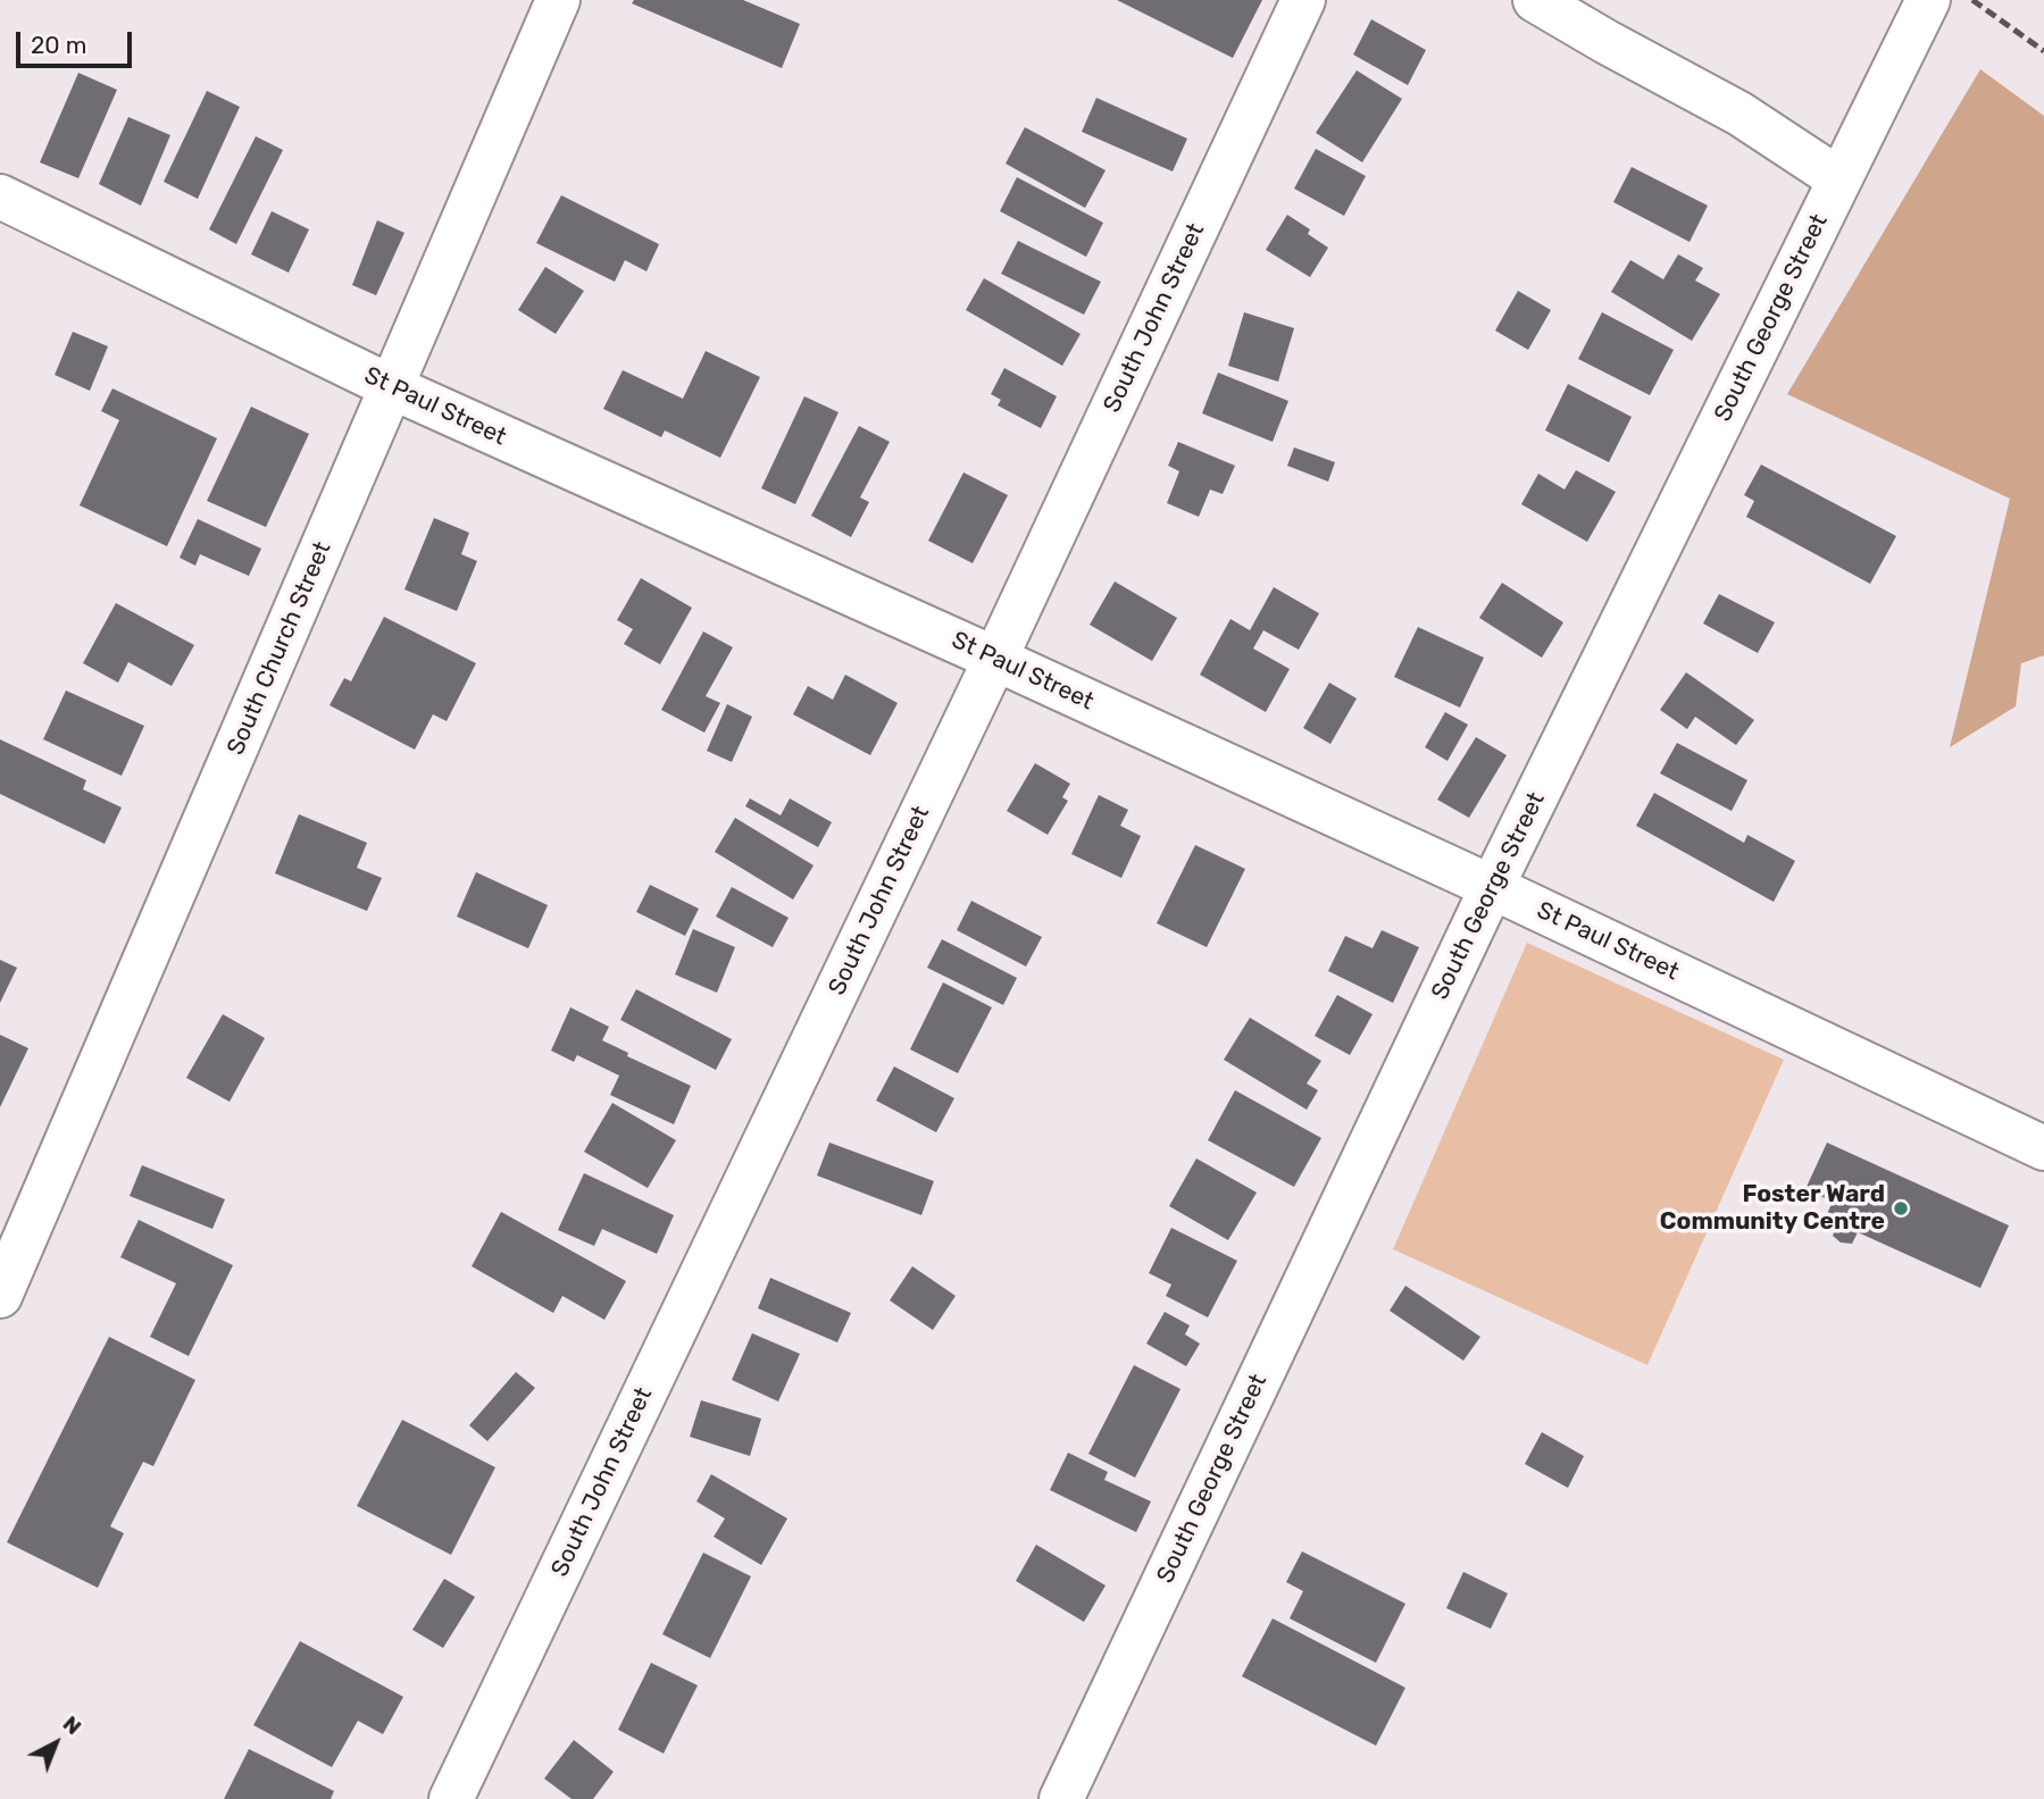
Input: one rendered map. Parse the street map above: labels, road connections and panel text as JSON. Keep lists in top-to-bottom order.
{
  "streets": {
    "street": [
      "South John Street",
      "South George Street",
      "St Paul Street",
      "South Church Street"
    ]
  },
  "crossings": [
    ["South John Street", "St Paul Street"],
    ["South George Street", "St Paul Street"],
    ["St Paul Street", "South Church Street"]
  ],
  "places": ["Foster Ward Community Centre"],
  "scale_bar": "20 m",
  "north": "top right"
}
